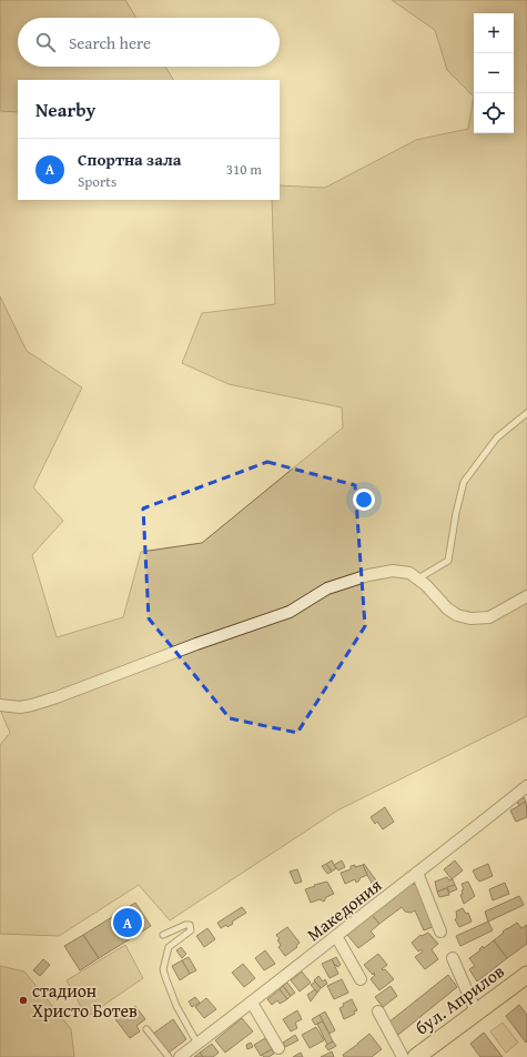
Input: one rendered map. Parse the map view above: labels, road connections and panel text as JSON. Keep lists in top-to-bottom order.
{
  "streets": {
    "main road": ["бул. Априлов"],
    "street": ["Македония"]
  },
  "places": ["стадион Христо Ботев"],
  "page": {
    "map_buttons": ["+", "−"],
    "search": "Search here",
    "heading": "Nearby",
    "list": [
      {
        "mark": "A",
        "name": "Спортна зала",
        "note": "Sports",
        "value": "310 m"
      }
    ],
    "pins": "A"
  }
}
